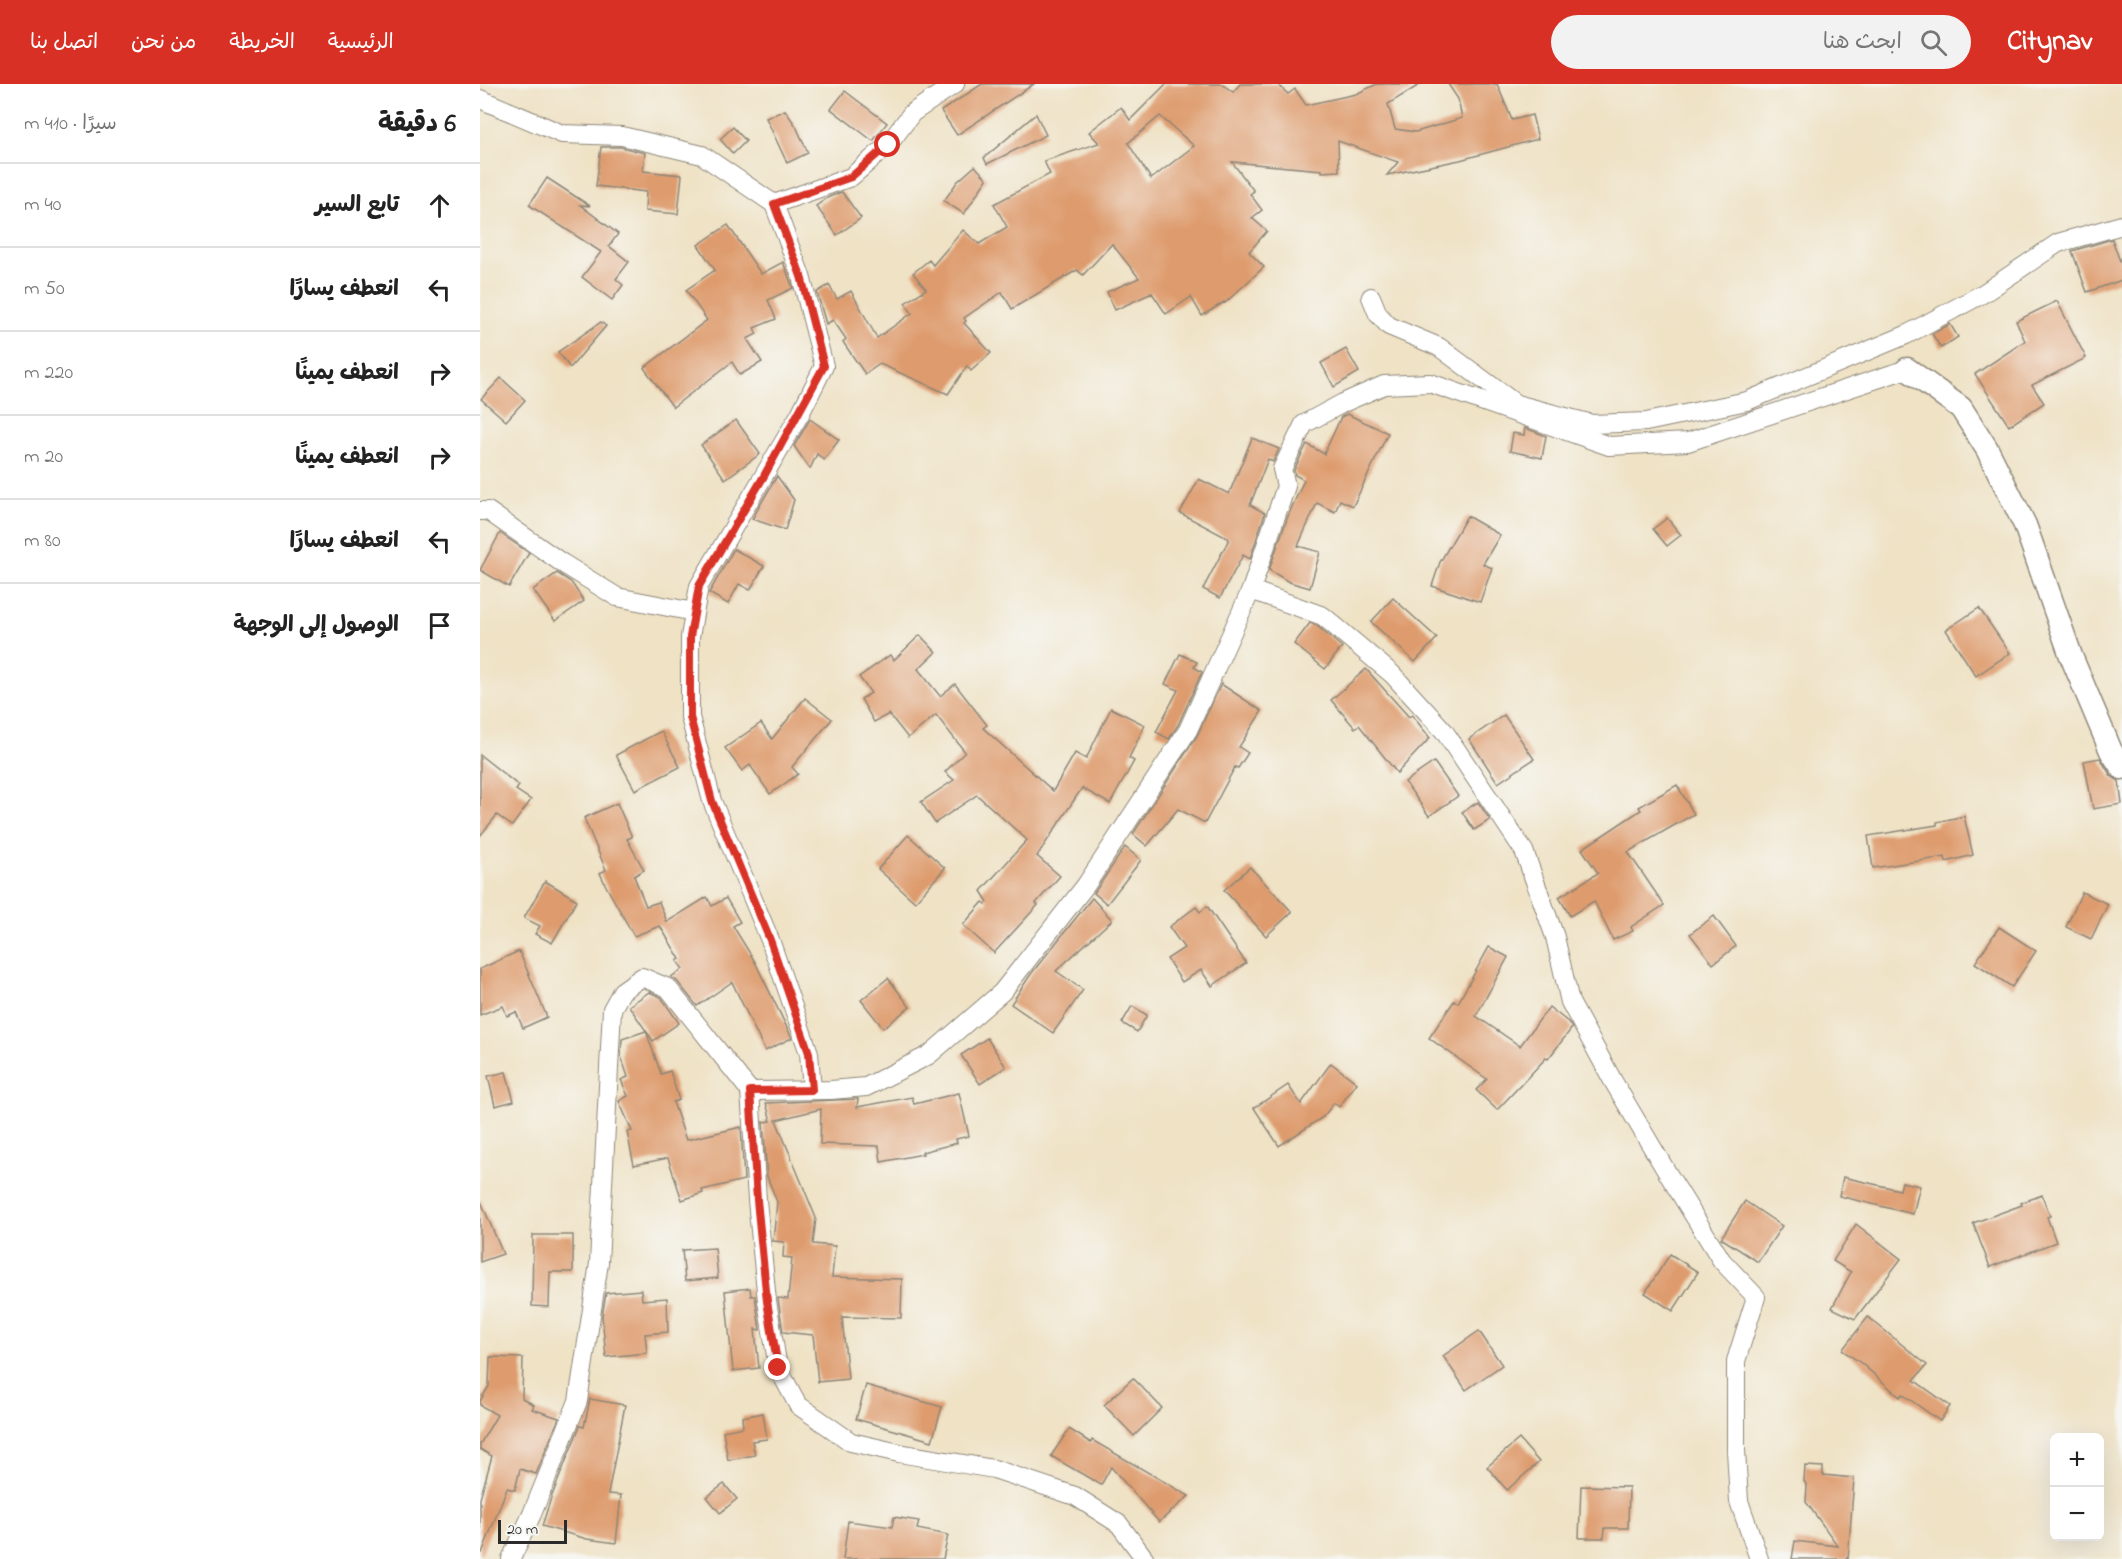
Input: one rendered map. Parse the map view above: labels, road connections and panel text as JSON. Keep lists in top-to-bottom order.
{
  "scale_bar": "20 m",
  "page": {
    "header": "Citynav",
    "search": "ابحث هنا",
    "nav": [
      "الرئيسية",
      "الخريطة",
      "من نحن",
      "اتصل بنا"
    ],
    "heading": ["6 دقيقة", "سيرًا · 410 m"],
    "list": [
      ["تابع السير", "40 m"],
      ["انعطف يسارًا", "50 m"],
      ["انعطف يمينًا", "220 m"],
      ["انعطف يمينًا", "20 m"],
      ["انعطف يسارًا", "80 m"],
      "الوصول إلى الوجهة"
    ],
    "map_buttons": ["+", "−"],
    "scale": "20 m"
  }
}
